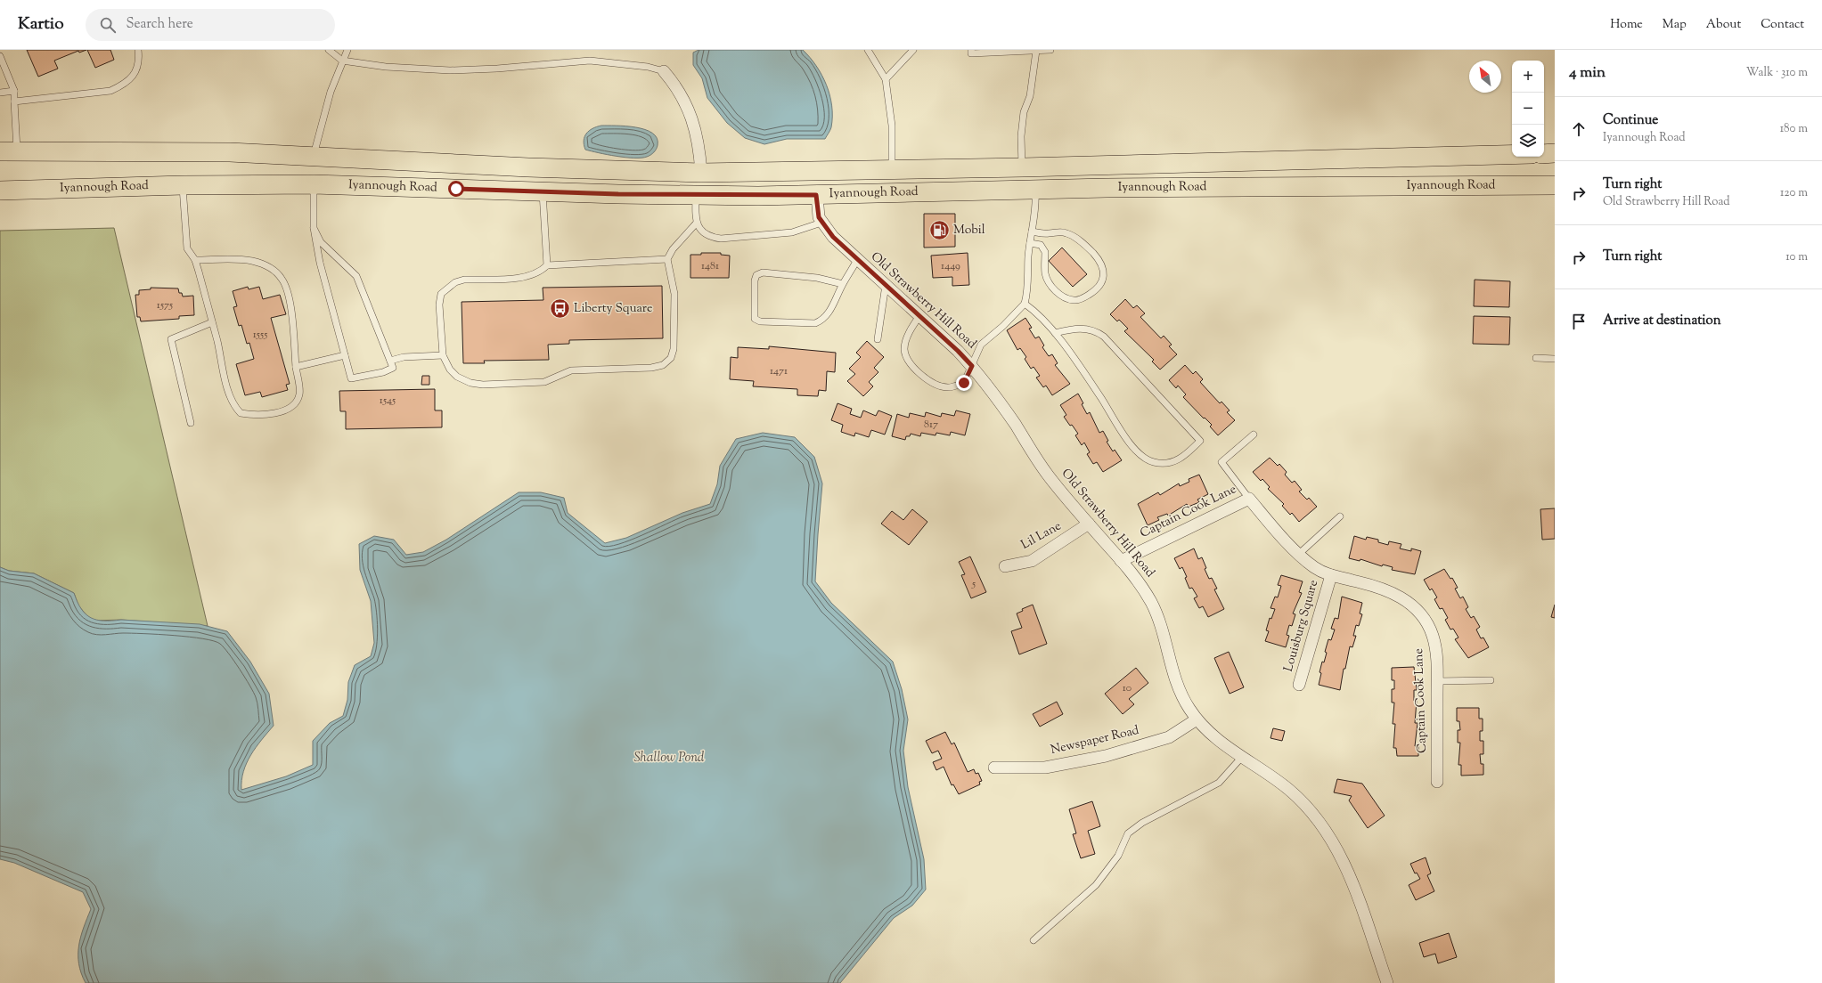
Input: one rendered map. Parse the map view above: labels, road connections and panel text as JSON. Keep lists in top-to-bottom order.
{
  "streets": {
    "main road": ["Iyannough Road"],
    "street": [
      "Old Strawberry Hill Road",
      "Captain Cook Lane",
      "Lil Lane",
      "Louisburg Square",
      "Newspaper Road"
    ]
  },
  "crossings": [
    ["Iyannough Road", "Old Strawberry Hill Road"],
    ["Old Strawberry Hill Road", "Captain Cook Lane"],
    ["Old Strawberry Hill Road", "Lil Lane"],
    ["Old Strawberry Hill Road", "Newspaper Road"],
    ["Captain Cook Lane", "Louisburg Square"]
  ],
  "water": ["Shallow Pond"],
  "places": {
    "fuel station": ["Mobil"],
    "bus stop": ["Liberty Square"]
  },
  "house_numbers": [
    "1481",
    "1449",
    "1575",
    "1555",
    "1471",
    "1545",
    "817",
    "5",
    "10"
  ],
  "north": "top left",
  "page": {
    "header": "Kartio",
    "search": "Search here",
    "nav": [
      "Home",
      "Map",
      "About",
      "Contact"
    ],
    "heading": ["4 min", "Walk · 310 m"],
    "map_buttons": ["+", "−"],
    "list": [
      ["Continue", "Iyannough Road", "180 m"],
      ["Turn right", "Old Strawberry Hill Road", "120 m"],
      ["Turn right", "10 m"],
      "Arrive at destination"
    ]
  }
}
